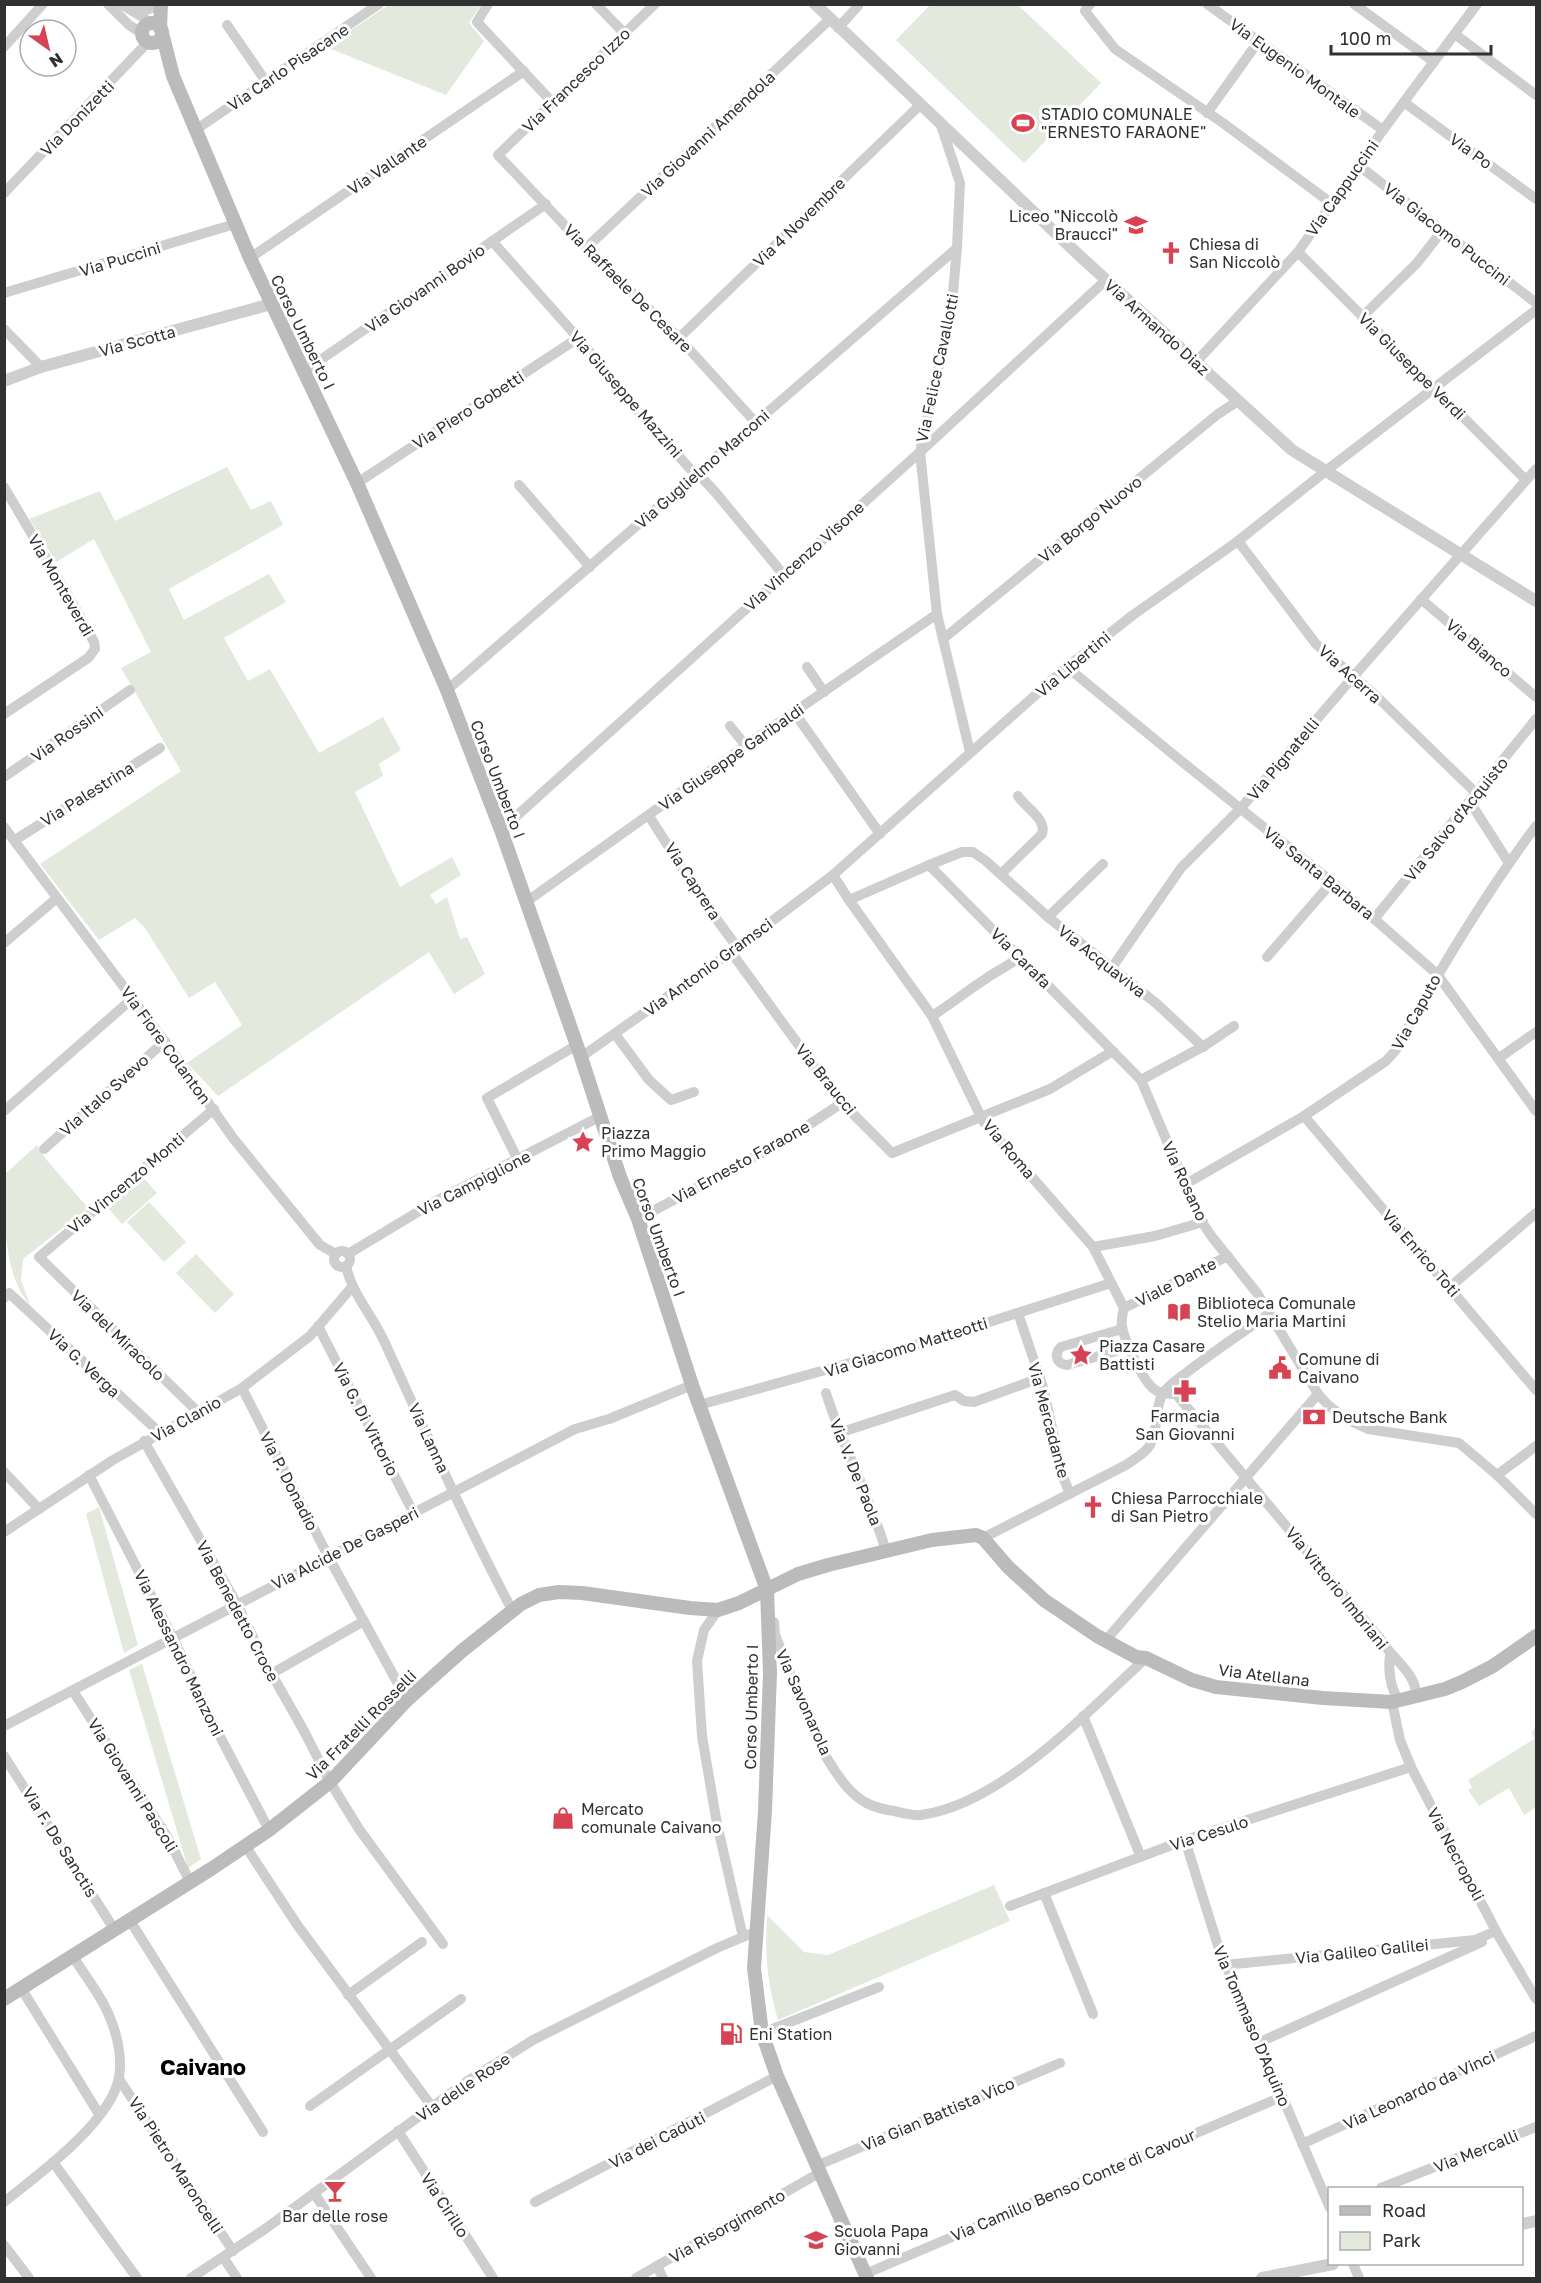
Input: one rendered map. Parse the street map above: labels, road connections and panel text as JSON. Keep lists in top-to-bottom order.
{
  "streets": {
    "main road": ["Corso Umberto I", "Via Atellana", "Via Fratelli Rosselli"],
    "street": [
      "Via Carlo Pisacane",
      "Via Eugenio Montale",
      "Via Francesco Izzo",
      "Via Donizetti",
      "Via Giovanni Amendola",
      "Via Po",
      "Via Vallante",
      "Via Cappuccini",
      "Via 4 Novembre",
      "Via Giacomo Puccini",
      "Via Puccini",
      "Via Giovanni Bovio",
      "Via Raffaele De Cesare",
      "Via Armando Diaz",
      "Via Scotta",
      "Via Giuseppe Verdi",
      "Via Felice Cavallotti",
      "Via Giuseppe Mazzini",
      "Via Piero Gobetti",
      "Via Guglielmo Marconi",
      "Via Borgo Nuovo",
      "Via Vincenzo Visone",
      "Via Monteverdi",
      "Via Bianco",
      "Via Libertini",
      "Via Acerra",
      "Via Rossini",
      "Via Giuseppe Garibaldi",
      "Via Pignatelli",
      "Via Palestrina",
      "Via Salvo d'Acquisto",
      "Via Santa Barbara",
      "Via Caprera",
      "Via Carafa",
      "Via Acquaviva",
      "Via Antonio Gramsci",
      "Via Caputo",
      "Via Fiore Colanton",
      "Via Braucci",
      "Via Italo Svevo",
      "Via Roma",
      "Via Ernesto Faraone",
      "Via Rosano",
      "Via Vincenzo Monti",
      "Via Campiglione",
      "Via Enrico Toti",
      "Viale Dante",
      "Via del Miracolo",
      "Via Giacomo Matteotti",
      "Via G. Verga",
      "Via Clanio",
      "Via G. Di Vittorio",
      "Via Mercadante",
      "Via Lanna",
      "Via V. De Paola",
      "Via P. Donadio",
      "Via Alcide De Gasperi",
      "Via Vittorio Imbriani",
      "Via Benedetto Croce",
      "Via Alessandro Manzoni",
      "Via Savonarola",
      "Via Giovanni Pascoli",
      "Via Cesulo",
      "Via F. De Sanctis",
      "Via Necropoli",
      "Via Galileo Galilei",
      "Via Tommaso D'Aquino",
      "Via delle Rose",
      "Via Leonardo da Vinci",
      "Via Gian Battista Vico",
      "Via dei Caduti",
      "Via Mercalli",
      "Via Pietro Maroncelli",
      "Via Camillo Benso Conte di Cavour",
      "Via Cirillo",
      "Via Risorgimento"
    ]
  },
  "crossings": [
    ["Via Carlo Pisacane", "Corso Umberto I"],
    ["Via Eugenio Montale", "Via Cappuccini"],
    ["Via Francesco Izzo", "Via Raffaele De Cesare"],
    ["Via Donizetti", "Corso Umberto I"],
    ["Via Giovanni Amendola", "Via Raffaele De Cesare"],
    ["Via Giovanni Amendola", "Via Armando Diaz"],
    ["Via Po", "Via Cappuccini"],
    ["Via Vallante", "Corso Umberto I"],
    ["Via Cappuccini", "Via Giacomo Puccini"],
    ["Via Cappuccini", "Via Armando Diaz"],
    ["Via Cappuccini", "Via Giuseppe Verdi"],
    ["Via 4 Novembre", "Via Raffaele De Cesare"],
    ["Via 4 Novembre", "Via Armando Diaz"],
    ["Via Puccini", "Corso Umberto I"],
    ["Via Giovanni Bovio", "Via Raffaele De Cesare"],
    ["Via Giovanni Bovio", "Corso Umberto I"],
    ["Via Giovanni Bovio", "Via Giuseppe Mazzini"],
    ["Via Raffaele De Cesare", "Via Guglielmo Marconi"],
    ["Via Armando Diaz", "Via Felice Cavallotti"],
    ["Via Armando Diaz", "Via Borgo Nuovo"],
    ["Via Armando Diaz", "Via Vincenzo Visone"],
    ["Via Armando Diaz", "Via Libertini"],
    ["Via Armando Diaz", "Via Pignatelli"],
    ["Corso Umberto I", "Via Scotta"],
    ["Corso Umberto I", "Via Piero Gobetti"],
    ["Corso Umberto I", "Via Guglielmo Marconi"],
    ["Corso Umberto I", "Via Vincenzo Visone"],
    ["Corso Umberto I", "Via Giuseppe Garibaldi"],
    ["Corso Umberto I", "Via Antonio Gramsci"],
    ["Corso Umberto I", "Via Ernesto Faraone"],
    ["Corso Umberto I", "Via Campiglione"],
    ["Corso Umberto I", "Via Giacomo Matteotti"],
    ["Corso Umberto I", "Via Alcide De Gasperi"],
    ["Corso Umberto I", "Via Savonarola"],
    ["Corso Umberto I", "Via Fratelli Rosselli"],
    ["Corso Umberto I", "Via delle Rose"],
    ["Corso Umberto I", "Via Gian Battista Vico"],
    ["Corso Umberto I", "Via dei Caduti"],
    ["Corso Umberto I", "Via Camillo Benso Conte di Cavour"],
    ["Corso Umberto I", "Via Risorgimento"],
    ["Via Giuseppe Verdi", "Via Libertini"],
    ["Via Giuseppe Verdi", "Via Pignatelli"],
    ["Via Felice Cavallotti", "Via Guglielmo Marconi"],
    ["Via Felice Cavallotti", "Via Borgo Nuovo"],
    ["Via Felice Cavallotti", "Via Vincenzo Visone"],
    ["Via Felice Cavallotti", "Via Libertini"],
    ["Via Felice Cavallotti", "Via Giuseppe Garibaldi"],
    ["Via Giuseppe Mazzini", "Via Piero Gobetti"],
    ["Via Giuseppe Mazzini", "Via Guglielmo Marconi"],
    ["Via Giuseppe Mazzini", "Via Vincenzo Visone"],
    ["Via Bianco", "Via Pignatelli"],
    ["Via Libertini", "Via Acerra"],
    ["Via Libertini", "Via Santa Barbara"],
    ["Via Libertini", "Via Antonio Gramsci"],
    ["Via Libertini", "Via Roma"],
    ["Via Acerra", "Via Pignatelli"],
    ["Via Acerra", "Via Salvo d'Acquisto"],
    ["Via Acerra", "Via Caputo"],
    ["Via Giuseppe Garibaldi", "Via Caprera"],
    ["Via Pignatelli", "Via Santa Barbara"],
    ["Via Pignatelli", "Via Acquaviva"],
    ["Via Palestrina", "Via Fiore Colanton"],
    ["Via Salvo d'Acquisto", "Via Santa Barbara"],
    ["Via Santa Barbara", "Via Caputo"],
    ["Via Caprera", "Via Antonio Gramsci"],
    ["Via Caprera", "Via Braucci"],
    ["Via Carafa", "Via Acquaviva"],
    ["Via Carafa", "Via Rosano"],
    ["Via Antonio Gramsci", "Via Braucci"],
    ["Via Antonio Gramsci", "Via Roma"],
    ["Via Antonio Gramsci", "Via Campiglione"],
    ["Via Caputo", "Via Rosano"],
    ["Via Caputo", "Via Enrico Toti"],
    ["Via Fiore Colanton", "Via Italo Svevo"],
    ["Via Fiore Colanton", "Via Vincenzo Monti"],
    ["Via Fiore Colanton", "Via Campiglione"],
    ["Via Fiore Colanton", "Via Lanna"],
    ["Via Braucci", "Via Roma"],
    ["Via Braucci", "Via Ernesto Faraone"],
    ["Via Roma", "Viale Dante"],
    ["Via Roma", "Via Giacomo Matteotti"],
    ["Via Rosano", "Viale Dante"],
    ["Via Vincenzo Monti", "Via del Miracolo"],
    ["Via Campiglione", "Via Lanna"],
    ["Via del Miracolo", "Via Clanio"],
    ["Via Giacomo Matteotti", "Via Mercadante"],
    ["Via Giacomo Matteotti", "Via V. De Paola"],
    ["Via G. Verga", "Via Clanio"],
    ["Via Clanio", "Via G. Di Vittorio"],
    ["Via Clanio", "Via Lanna"],
    ["Via Clanio", "Via P. Donadio"],
    ["Via Clanio", "Via Benedetto Croce"],
    ["Via Clanio", "Via Alessandro Manzoni"],
    ["Via G. Di Vittorio", "Via Alcide De Gasperi"],
    ["Via Lanna", "Via Alcide De Gasperi"],
    ["Via Lanna", "Via Fratelli Rosselli"],
    ["Via V. De Paola", "Via Fratelli Rosselli"],
    ["Via P. Donadio", "Via Alcide De Gasperi"],
    ["Via P. Donadio", "Via Fratelli Rosselli"],
    ["Via Alcide De Gasperi", "Via Benedetto Croce"],
    ["Via Alcide De Gasperi", "Via Alessandro Manzoni"],
    ["Via Alcide De Gasperi", "Via Giovanni Pascoli"],
    ["Via Vittorio Imbriani", "Via Atellana"],
    ["Via Vittorio Imbriani", "Via Necropoli"],
    ["Via Benedetto Croce", "Via Fratelli Rosselli"],
    ["Via Alessandro Manzoni", "Via Fratelli Rosselli"],
    ["Via Atellana", "Via Savonarola"],
    ["Via Atellana", "Via Fratelli Rosselli"],
    ["Via Atellana", "Via Necropoli"],
    ["Via Savonarola", "Via Fratelli Rosselli"],
    ["Via Fratelli Rosselli", "Via Giovanni Pascoli"],
    ["Via Fratelli Rosselli", "Via F. De Sanctis"],
    ["Via Cesulo", "Via Necropoli"],
    ["Via Cesulo", "Via Tommaso D'Aquino"],
    ["Via Necropoli", "Via Galileo Galilei"],
    ["Via Galileo Galilei", "Via Tommaso D'Aquino"],
    ["Via Tommaso D'Aquino", "Via Leonardo da Vinci"],
    ["Via Tommaso D'Aquino", "Via Camillo Benso Conte di Cavour"],
    ["Via delle Rose", "Via Pietro Maroncelli"],
    ["Via delle Rose", "Via Cirillo"],
    ["Via Gian Battista Vico", "Via Risorgimento"]
  ],
  "districts": ["Caivano"],
  "places": {
    "sports": ["STADIO COMUNALE \"ERNESTO FARAONE\""],
    "school or university": ["Liceo \"Niccolò Braucci\"", "Scuola Papa Giovanni"],
    "church": ["Chiesa di San Niccolò", "Chiesa Parrocchiale di San Pietro"],
    "place": ["Piazza Primo Maggio", "Piazza Casare Battisti"],
    "library": ["Biblioteca Comunale Stelio Maria Martini"],
    "public building": ["Comune di Caivano"],
    "pharmacy": ["Farmacia San Giovanni"],
    "bank": ["Deutsche Bank"],
    "shop": ["Mercato comunale Caivano"],
    "fuel station": ["Eni Station"],
    "bar": ["Bar delle rose"]
  },
  "legend": ["Road", "Park"],
  "scale_bar": "100 m",
  "north": "bottom right"
}
